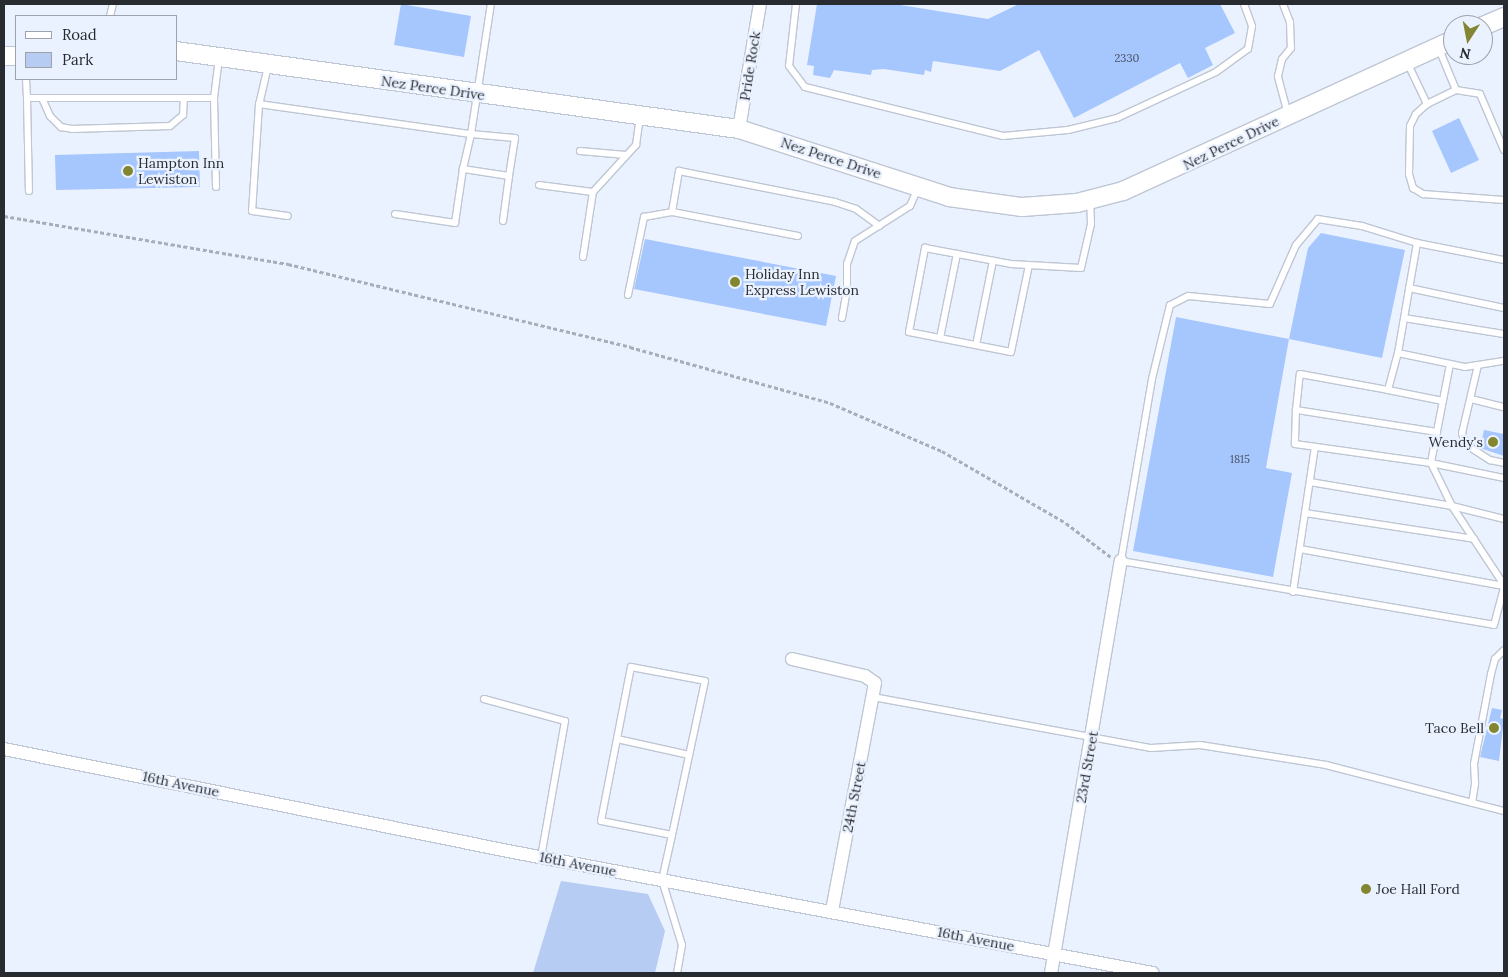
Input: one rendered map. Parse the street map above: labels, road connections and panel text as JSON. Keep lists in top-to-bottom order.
{
  "streets": {
    "street": [
      "Pride Rock",
      "Nez Perce Drive",
      "23rd Street",
      "16th Avenue",
      "24th Street"
    ]
  },
  "crossings": [
    ["Pride Rock", "Nez Perce Drive"],
    ["23rd Street", "16th Avenue"],
    ["16th Avenue", "24th Street"]
  ],
  "places": [
    "Hampton Inn Lewiston",
    "Holiday Inn Express Lewiston",
    "Wendy's",
    "Taco Bell",
    "Joe Hall Ford"
  ],
  "house_numbers": ["2330", "1815"],
  "legend": ["Road", "Park"],
  "north": "bottom"
}
